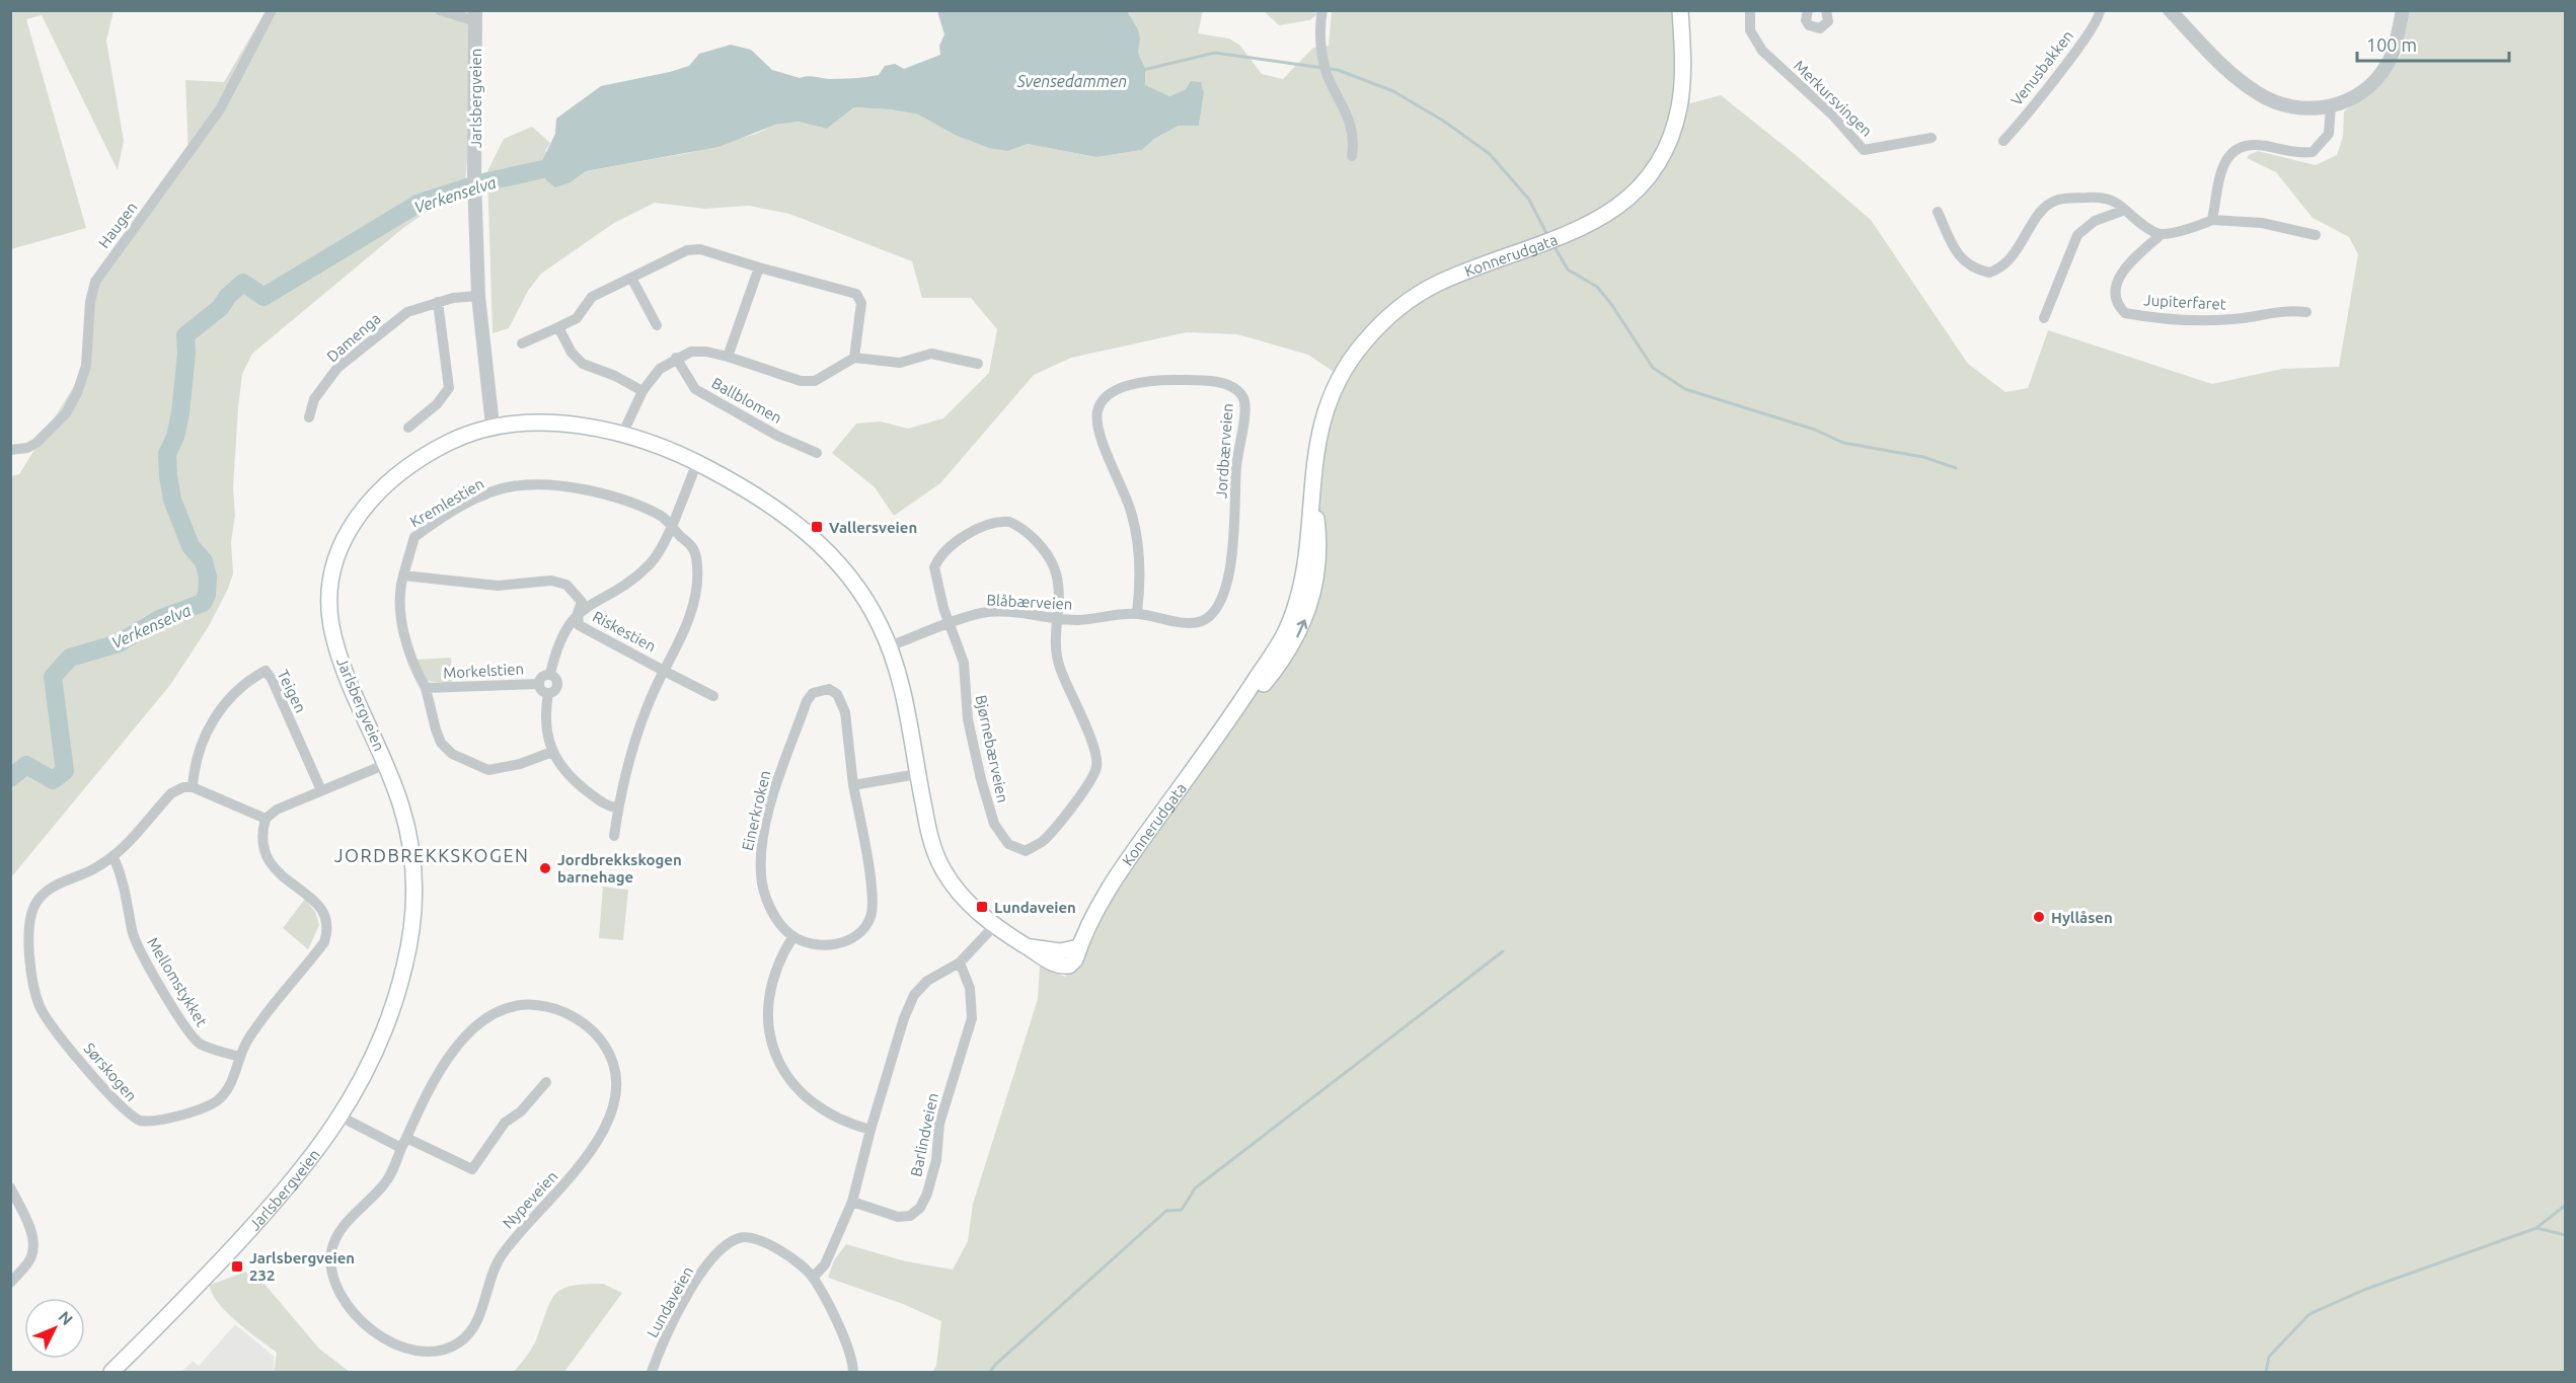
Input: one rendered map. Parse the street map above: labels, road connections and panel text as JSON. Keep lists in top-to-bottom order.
{
  "streets": {
    "main road": ["Jarlsbergveien", "Konnerudgata"],
    "street": [
      "Venusbakken",
      "Merkursvingen",
      "Haugen",
      "Jupiterfaret",
      "Damenga",
      "Ballblomen",
      "Jordbærveien",
      "Kremlestien",
      "Blåbærveien",
      "Riskestien",
      "Morkelstien",
      "Teigen",
      "Bjørnebærveien",
      "Einerkroken",
      "Mellomstykket",
      "Sørskogen",
      "Barlindveien",
      "Nypeveien",
      "Lundaveien"
    ]
  },
  "crossings": [
    ["Jarlsbergveien", "Damenga"],
    ["Jordbærveien", "Blåbærveien"],
    ["Kremlestien", "Riskestien"],
    ["Blåbærveien", "Bjørnebærveien"],
    ["Teigen", "Sørskogen"],
    ["Mellomstykket", "Sørskogen"]
  ],
  "districts": ["JORDBREKKSKOGEN"],
  "water": ["Svensedammen", "Verkenselva"],
  "places": {
    "transit": ["Vallersveien", "Lundaveien", "Jarlsbergveien 232"],
    "other": ["Jordbrekkskogen barnehage", "Hyllåsen"]
  },
  "scale_bar": "100 m",
  "north": "top right"
}
